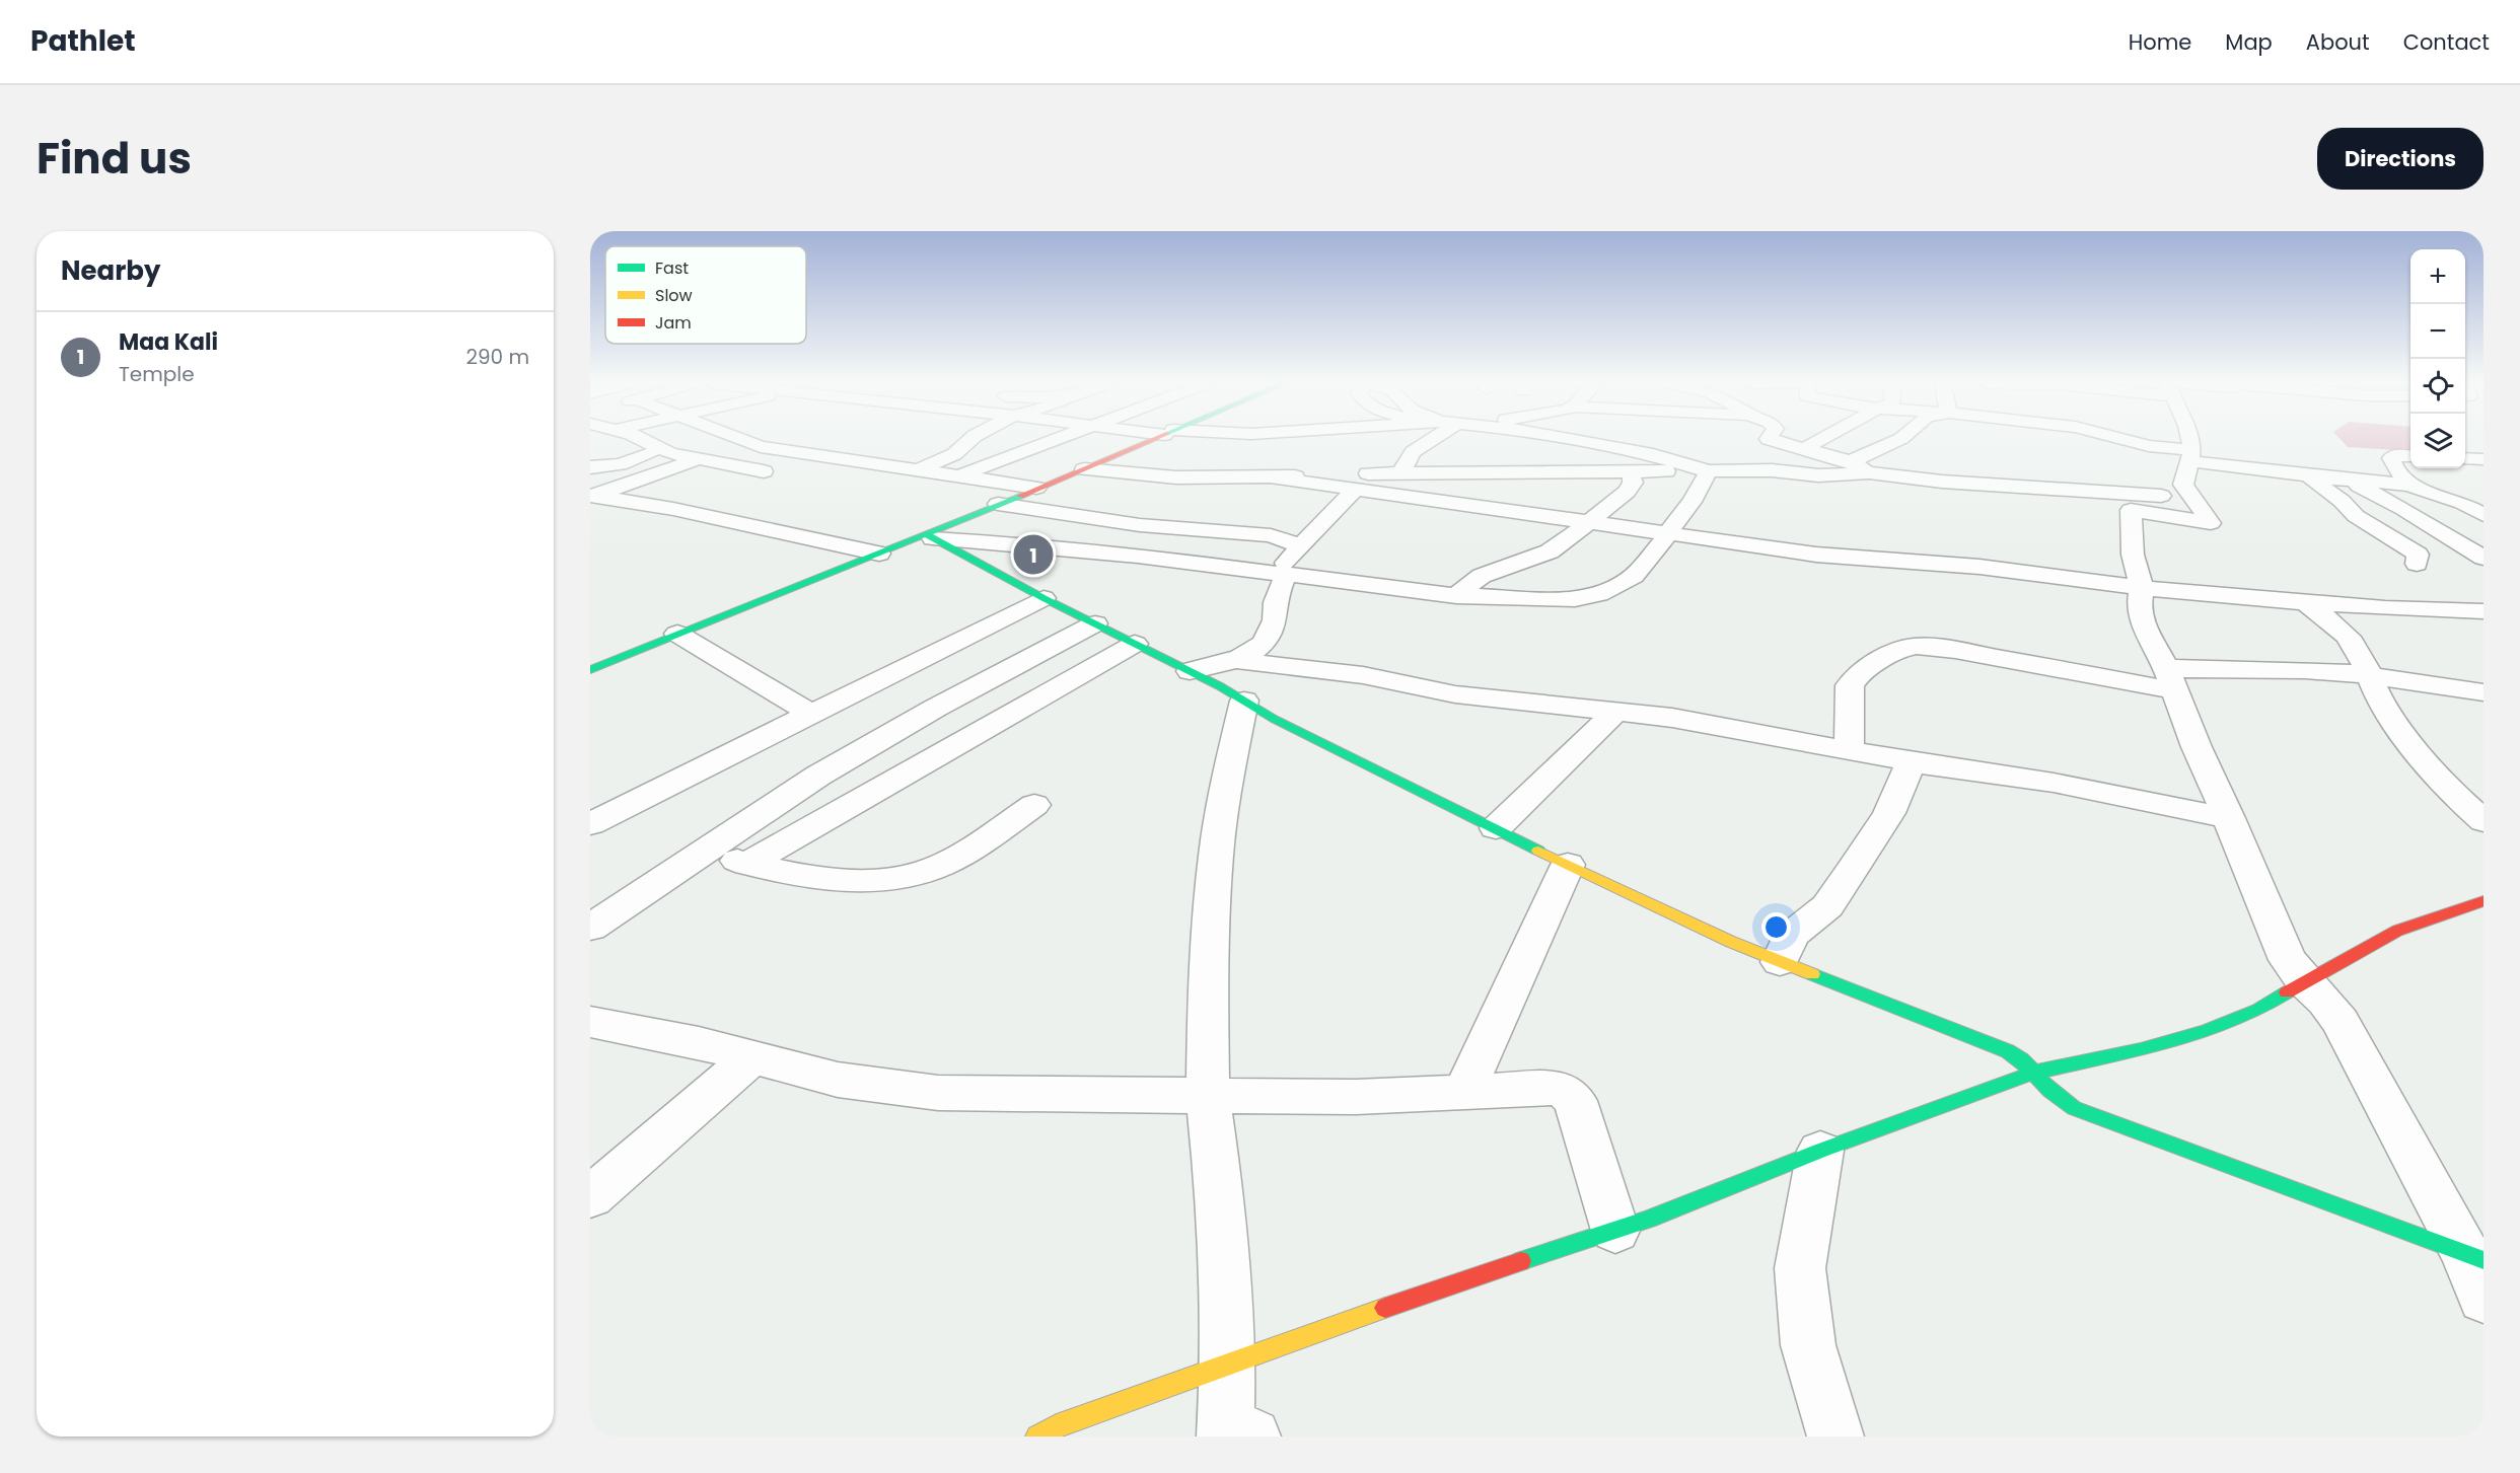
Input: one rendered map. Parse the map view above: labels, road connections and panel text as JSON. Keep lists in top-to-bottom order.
{
  "legend": ["Fast", "Slow", "Jam"],
  "page": {
    "header": "Pathlet",
    "nav": [
      "Home",
      "Map",
      "About",
      "Contact"
    ],
    "title": "Find us",
    "buttons": "Directions",
    "heading": "Nearby",
    "map_buttons": ["+", "−"],
    "list": [
      {
        "mark": "1",
        "name": "Maa Kali",
        "note": "Temple",
        "value": "290 m"
      }
    ],
    "pins": "1"
  }
}
